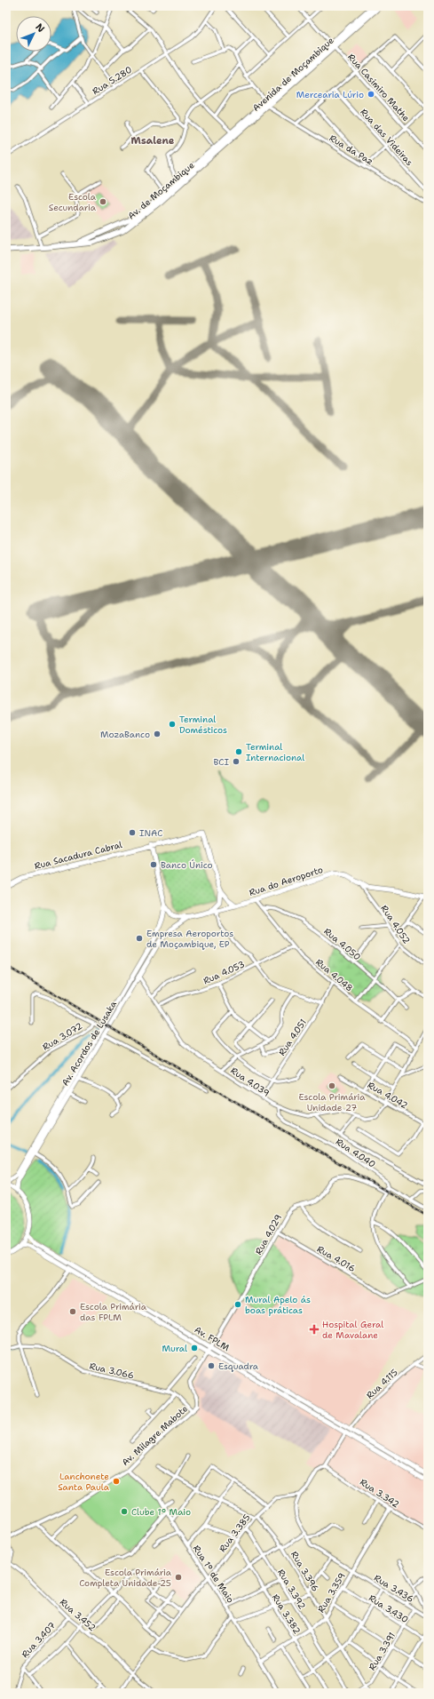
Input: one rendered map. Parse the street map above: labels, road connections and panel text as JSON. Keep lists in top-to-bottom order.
{
  "streets": {
    "highway": ["Avenida de Moçambique", "Av. de Moçambique"],
    "main road": [
      "Rua Sacadura Cabral",
      "Rua do Aeroporto",
      "Av. Acordos de Lusaka",
      "Av. FPLM"
    ],
    "street": [
      "Rua 5.280",
      "Rua Casimiro Mathe",
      "Rua das Videiras",
      "Rua da Paz",
      "Rua 4.052",
      "Rua 4.050",
      "Rua 4.053",
      "Rua 4.048",
      "Rua 3.072",
      "Rua 4.051",
      "Rua 4.039",
      "Rua 4.042",
      "Rua 4.040",
      "Rua 4.029",
      "Rua 4.016",
      "Rua 3.066",
      "Rua 4.115",
      "Av. Milagre Mabote",
      "Rua 3.342",
      "Rua 3.385",
      "Rua 3.396",
      "Rua 1º de Maio",
      "Rua 3.436",
      "Rua 3.392",
      "Rua 3.359",
      "Rua 3.430",
      "Rua 3.382",
      "Rua 3.452",
      "Rua 3.407",
      "Rua 3.391"
    ]
  },
  "crossings": [
    ["Avenida de Moçambique", "Rua Casimiro Mathe"],
    ["Avenida de Moçambique", "Rua da Paz"],
    ["Avenida de Moçambique", "Av. de Moçambique"],
    ["Rua do Aeroporto", "Rua 4.052"],
    ["Rua do Aeroporto", "Rua 4.048"],
    ["Rua do Aeroporto", "Av. Acordos de Lusaka"],
    ["Rua 4.050", "Rua 4.048"],
    ["Rua 4.053", "Rua 4.048"],
    ["Rua 4.053", "Rua 4.039"],
    ["Rua 4.048", "Rua 4.051"],
    ["Rua 4.048", "Rua 4.039"],
    ["Rua 4.051", "Rua 4.039"],
    ["Av. Acordos de Lusaka", "Rua 4.039"],
    ["Rua 4.039", "Rua 4.042"],
    ["Rua 4.039", "Rua 4.040"],
    ["Rua 4.040", "Rua 4.029"],
    ["Rua 4.029", "Rua 4.016"],
    ["Rua 4.029", "Av. FPLM"],
    ["Rua 4.029", "Av. Milagre Mabote"],
    ["Av. FPLM", "Rua 4.115"],
    ["Av. FPLM", "Av. Milagre Mabote"],
    ["Rua 3.066", "Av. Milagre Mabote"],
    ["Av. Milagre Mabote", "Rua 1º de Maio"],
    ["Rua 3.342", "Rua 3.359"],
    ["Rua 3.385", "Rua 3.396"],
    ["Rua 3.385", "Rua 1º de Maio"],
    ["Rua 3.385", "Rua 3.436"],
    ["Rua 3.385", "Rua 3.392"],
    ["Rua 3.385", "Rua 3.382"],
    ["Rua 3.385", "Rua 3.452"],
    ["Rua 3.396", "Rua 3.359"],
    ["Rua 3.396", "Rua 3.391"],
    ["Rua 1º de Maio", "Rua 3.359"],
    ["Rua 3.436", "Rua 3.359"],
    ["Rua 3.436", "Rua 3.391"],
    ["Rua 3.392", "Rua 3.359"],
    ["Rua 3.359", "Rua 3.430"],
    ["Rua 3.359", "Rua 3.382"],
    ["Rua 3.430", "Rua 3.391"],
    ["Rua 3.452", "Rua 3.407"]
  ],
  "districts": ["Msalene"],
  "places": {
    "other": [
      "Mercearia Lúrio",
      "Escola Secundaria",
      "Terminal Domésticos",
      "MozaBanco",
      "Terminal Internacional",
      "BCI",
      "INAC",
      "Banco Único",
      "Empresa Aeroportos de Moçambique, EP",
      "Escola Primária Unidade 27",
      "Mural Apelo ás boas práticas",
      "Escola Primária das FPLM",
      "Mural",
      "Esquadra",
      "Lanchonete Santa Paula",
      "Clube 1º Maio",
      "Escola Primária Completa Unidade-25"
    ],
    "health": ["Hospital Geral de Mavalane"]
  },
  "north": "top right"
}
